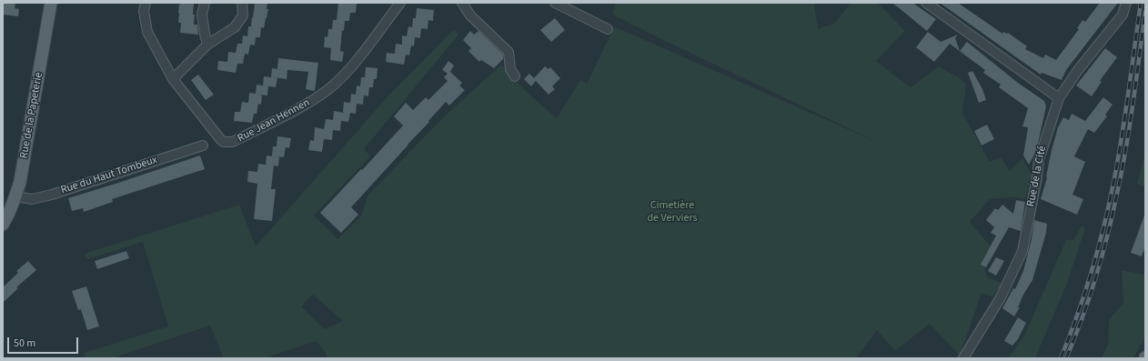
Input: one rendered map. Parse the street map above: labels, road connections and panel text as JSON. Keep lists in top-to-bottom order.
{
  "streets": {
    "main road": ["Rue de la Papeterie"],
    "street": ["Rue Jean Hennen", "Rue du Haut Tombeux", "Rue de la Cité"]
  },
  "crossings": [
    ["Rue de la Papeterie", "Rue du Haut Tombeux"]
  ],
  "parks": ["Cimetière de Verviers"],
  "scale_bar": "50 m"
}
